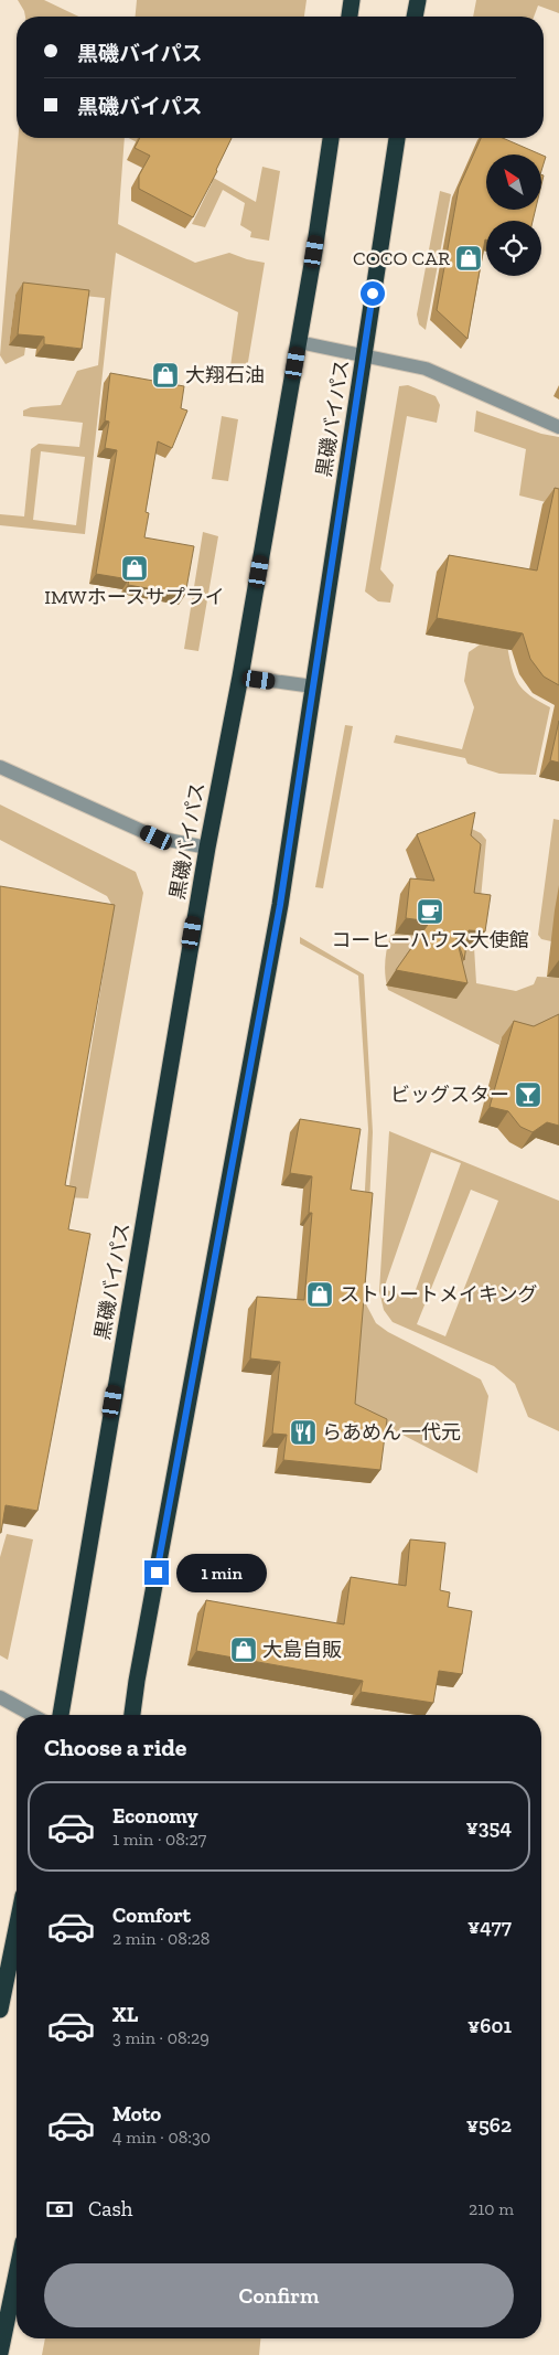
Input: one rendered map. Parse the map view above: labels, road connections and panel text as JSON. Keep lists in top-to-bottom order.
{
  "streets": {
    "highway": ["黒磯バイパス"]
  },
  "places": {
    "shop": [
      "COCO CAR",
      "大翔石油",
      "IMWホースサプライ",
      "ストリートメイキング",
      "大島自販"
    ],
    "cafe": ["コーヒーハウス大使館"],
    "bar": ["ビッグスター"],
    "restaurant": ["らあめん一代元"]
  },
  "north": "top left",
  "page": {
    "banner": ["黒磯バイパス", "黒磯バイパス"],
    "bubble": "1 min",
    "heading": "Choose a ride",
    "list": [
      {
        "name": "Economy",
        "note": "1 min · 08:27",
        "value": "¥354"
      },
      {
        "name": "Comfort",
        "note": "2 min · 08:28",
        "value": "¥477"
      },
      {
        "name": "XL",
        "note": "3 min · 08:29",
        "value": "¥601"
      },
      {
        "name": "Moto",
        "note": "4 min · 08:30",
        "value": "¥562"
      }
    ],
    "pay": ["Cash", "210 m"],
    "buttons": "Confirm"
  }
}
